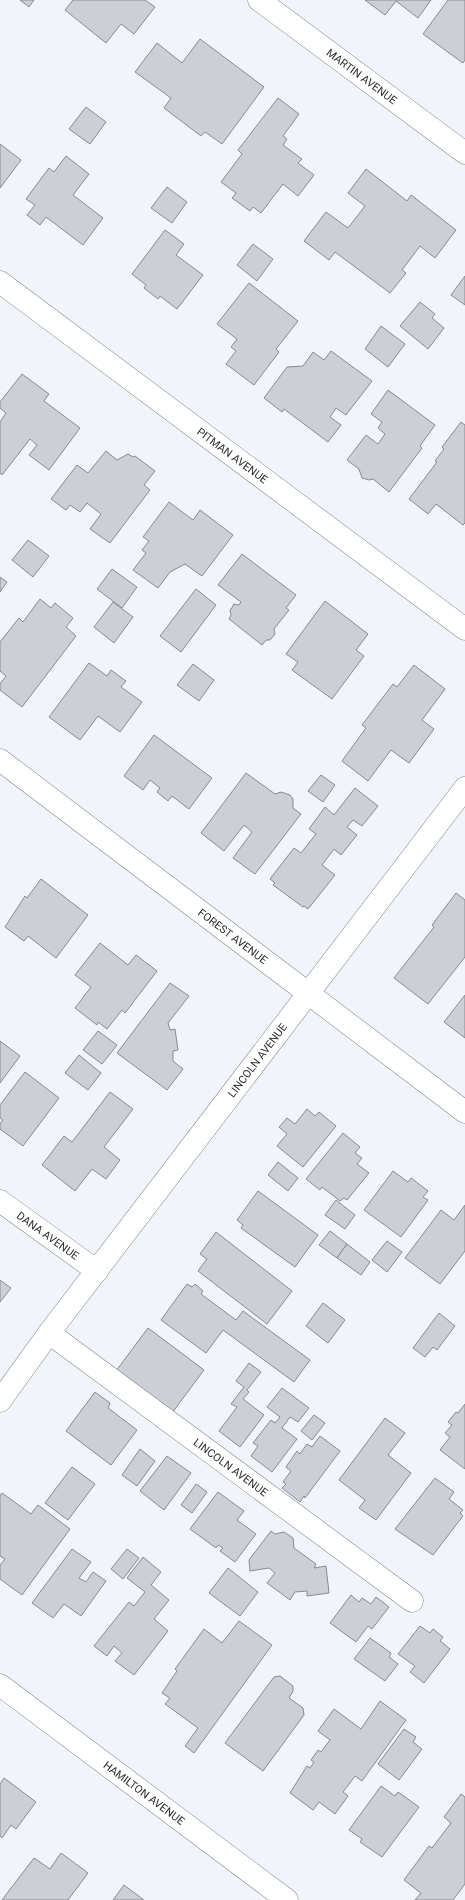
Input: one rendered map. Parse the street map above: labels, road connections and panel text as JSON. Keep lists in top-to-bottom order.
{
  "streets": {
    "street": [
      "MARTIN AVENUE",
      "PITMAN AVENUE",
      "FOREST AVENUE",
      "LINCOLN AVENUE",
      "DANA AVENUE",
      "HAMILTON AVENUE"
    ]
  },
  "crossings": [
    ["FOREST AVENUE", "LINCOLN AVENUE"],
    ["LINCOLN AVENUE", "DANA AVENUE"]
  ]
}
